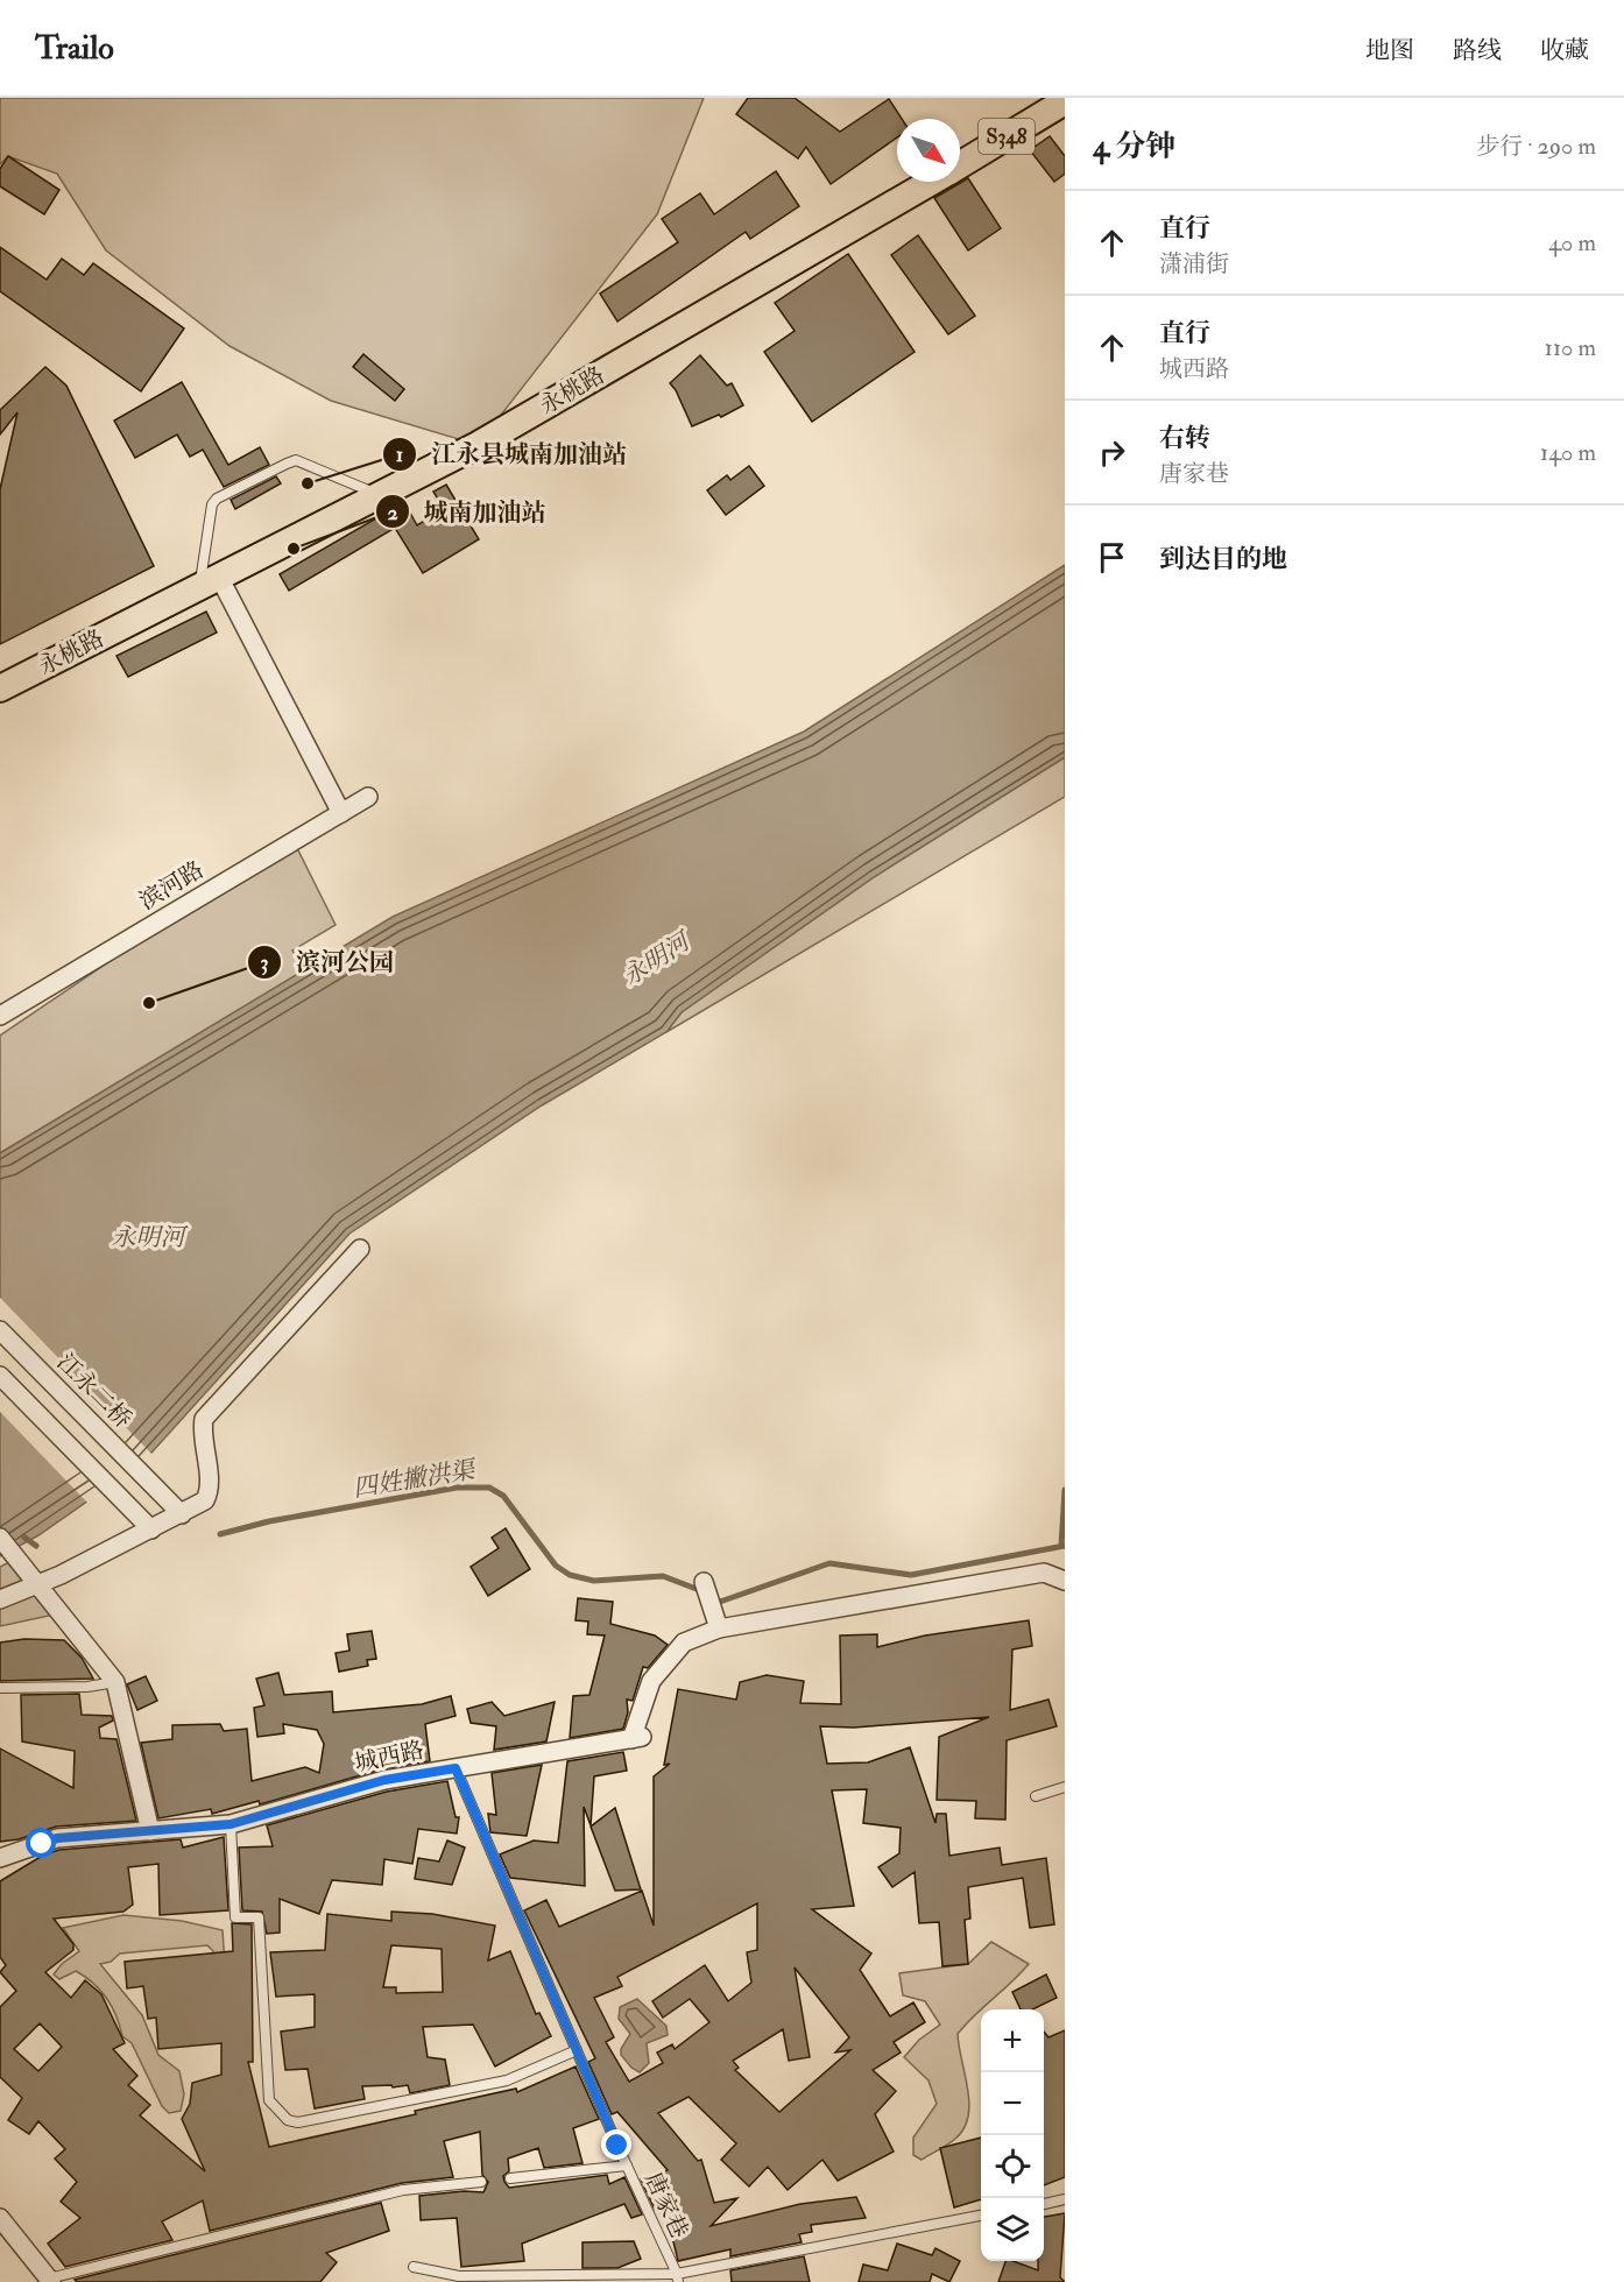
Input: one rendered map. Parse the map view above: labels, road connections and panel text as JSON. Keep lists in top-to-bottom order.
{
  "streets": {
    "main road": ["S348", "永桃路"],
    "street": ["滨河路", "江永二桥", "城西路"],
    "lane": ["唐家巷"]
  },
  "crossings": [
    ["城西路", "唐家巷"]
  ],
  "water": ["永明河", "四姓撇洪渠"],
  "places": ["江永县城南加油站", "城南加油站", "滨河公园"],
  "north": "bottom right",
  "page": {
    "header": "Trailo",
    "nav": ["地图", "路线", "收藏"],
    "heading": ["4 分钟", "步行 · 290 m"],
    "list": [
      ["直行", "潇浦街", "40 m"],
      ["直行", "城西路", "110 m"],
      ["右转", "唐家巷", "140 m"],
      "到达目的地"
    ],
    "map_buttons": ["+", "−"]
  }
}
